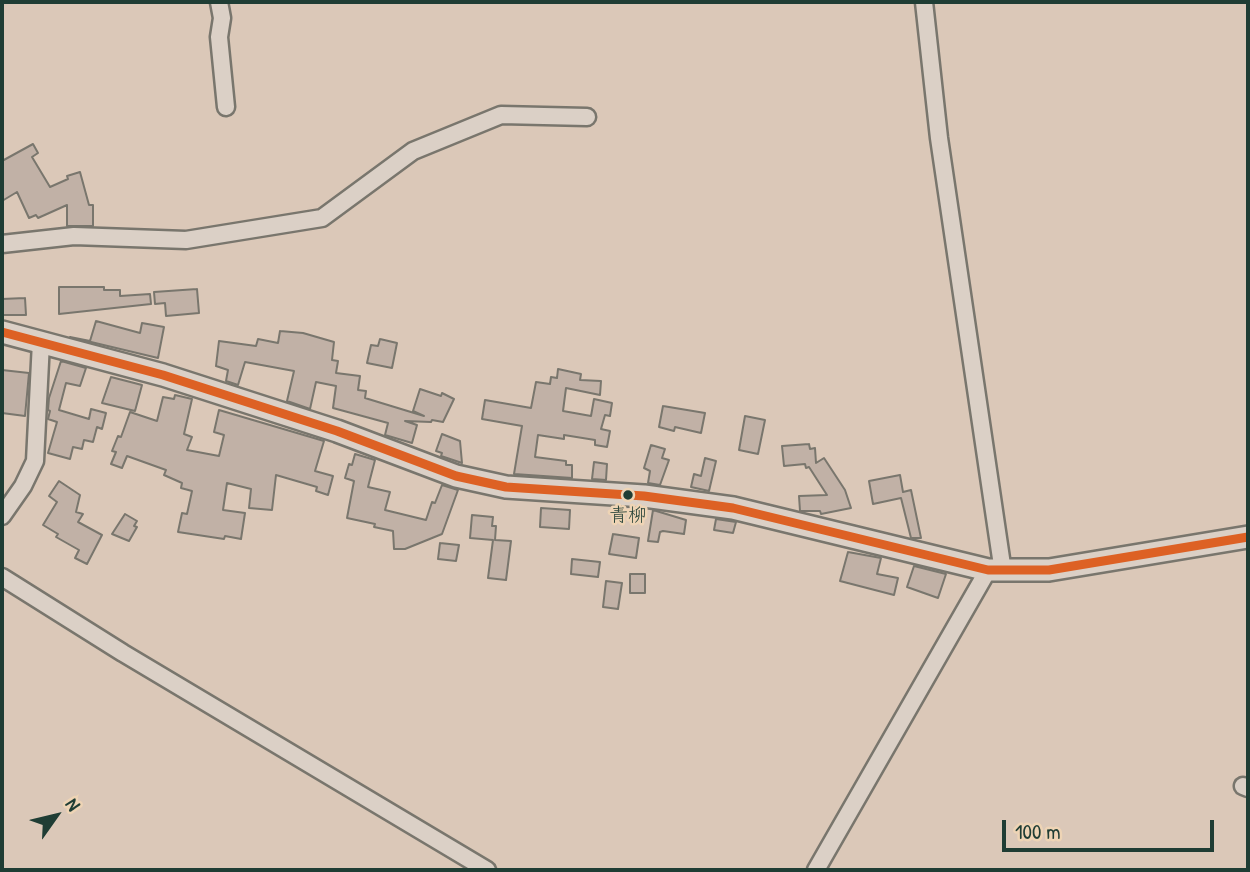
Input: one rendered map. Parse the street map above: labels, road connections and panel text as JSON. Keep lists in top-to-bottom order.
{
  "places": ["青柳"],
  "scale_bar": "100 m",
  "north": "top right"
}
